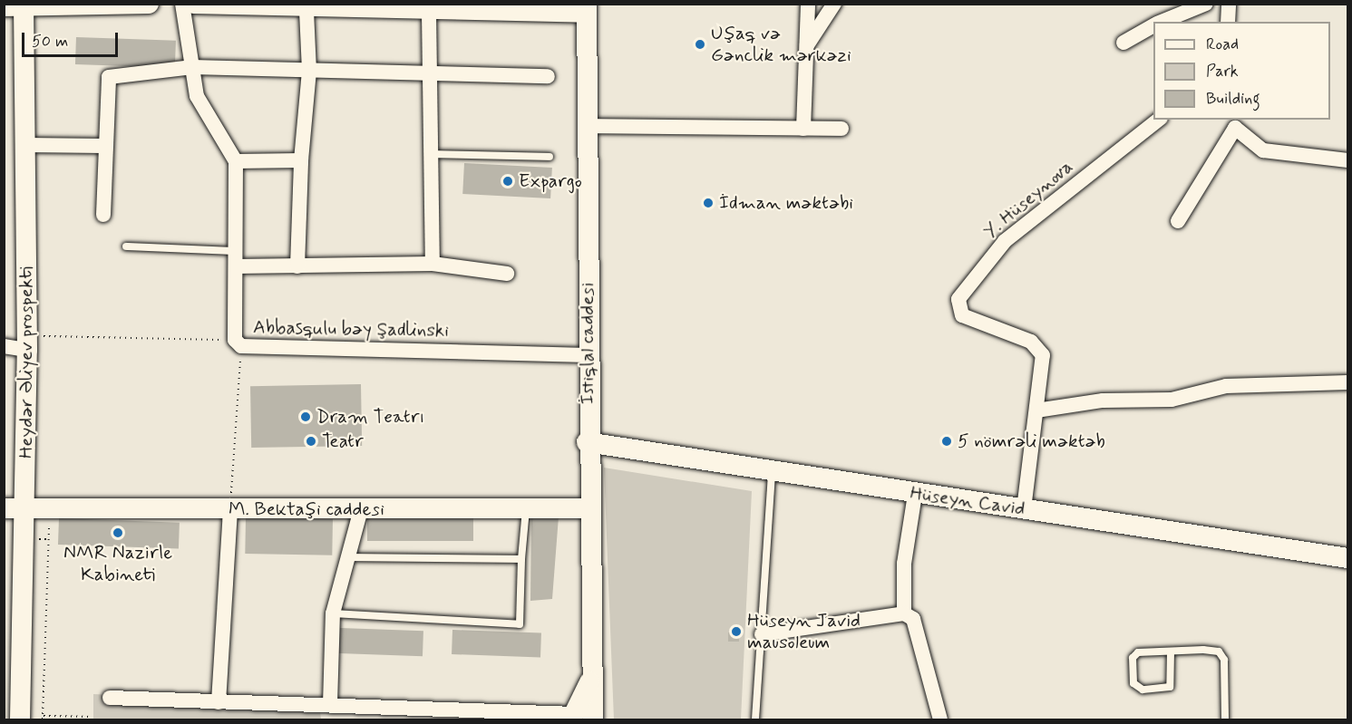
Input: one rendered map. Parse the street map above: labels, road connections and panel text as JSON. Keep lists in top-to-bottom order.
{
  "streets": {
    "main road": [
      "İstiqlal caddesi",
      "Heydər Əliyev prospekti",
      "Hüseyn Cavid",
      "M. Bektaşi caddesi"
    ],
    "street": ["Y. Hüseynova", "Abbasqulu bəy Şadlinski"]
  },
  "crossings": [
    ["Y. Hüseynova", "Hüseyn Cavid"],
    ["Abbasqulu bəy Şadlinski", "İstiqlal caddesi"],
    ["İstiqlal caddesi", "Hüseyn Cavid"],
    ["İstiqlal caddesi", "M. Bektaşi caddesi"],
    ["Heydər Əliyev prospekti", "M. Bektaşi caddesi"]
  ],
  "places": [
    "Uşaq və Gənclik mərkəzi",
    "Expargo",
    "İdman məktəbi",
    "Dram Teatrı",
    "Teatr",
    "5 nömrəli məktəb",
    "NMR Nazirle Kabineti",
    "Hüseyn Javid mausoleum"
  ],
  "legend": ["Road", "Park", "Building"],
  "scale_bar": "50 m"
}
